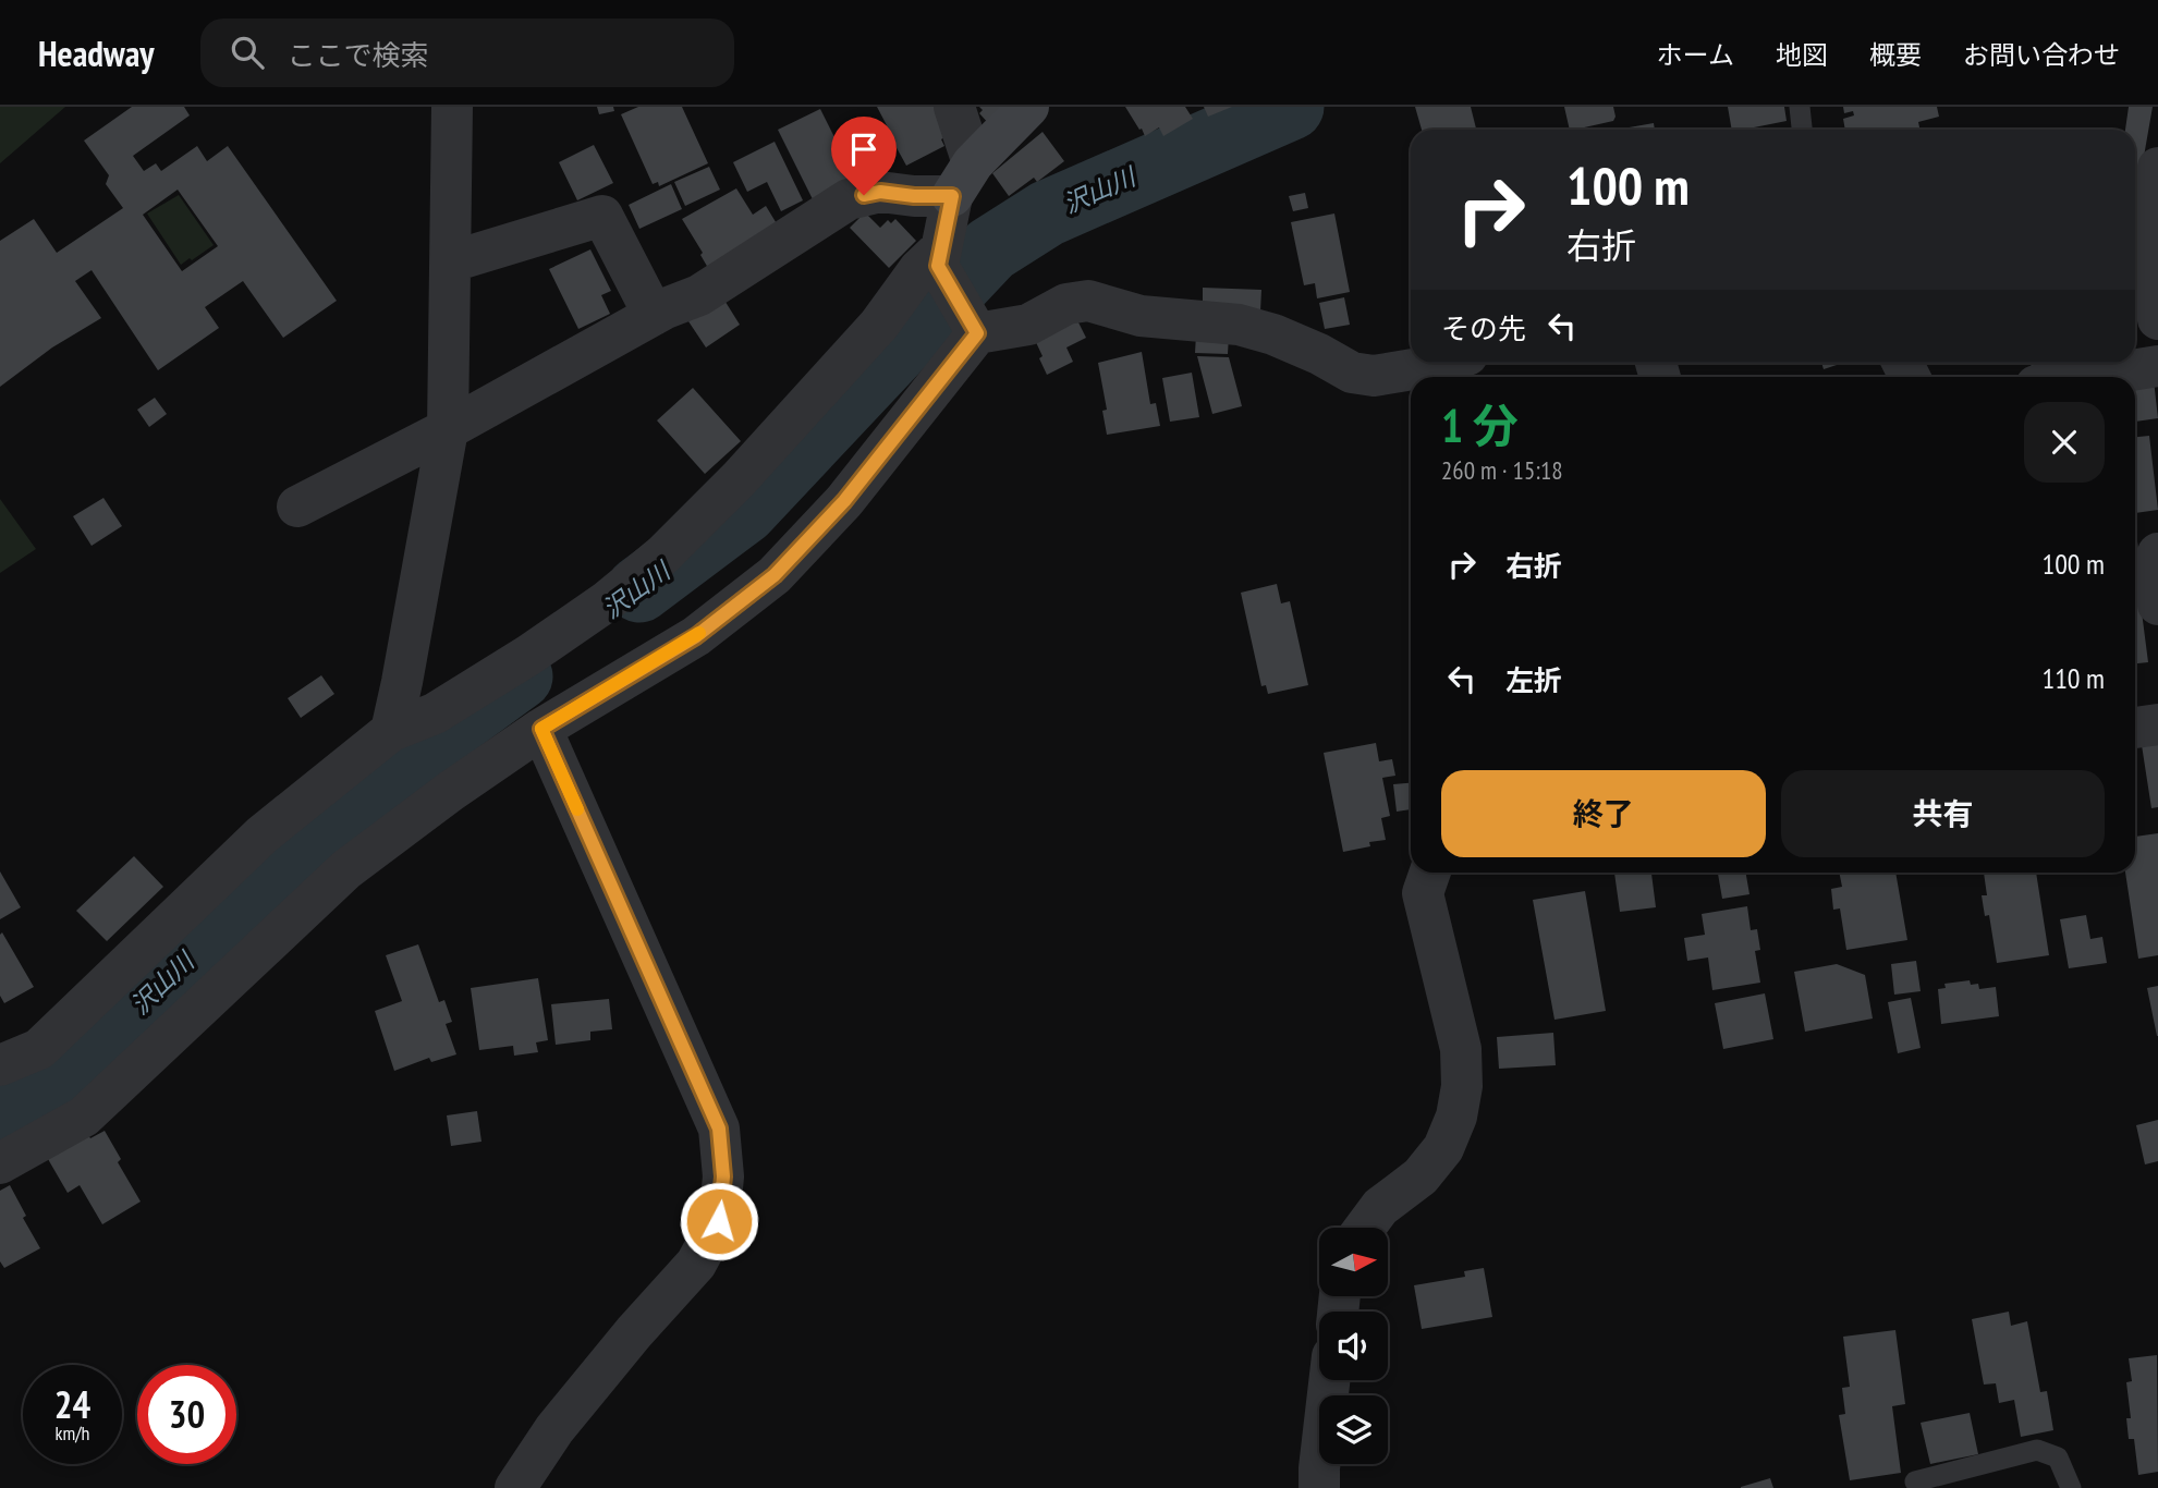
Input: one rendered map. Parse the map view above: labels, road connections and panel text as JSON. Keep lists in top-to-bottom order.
{
  "water": ["沢山川"],
  "north": "right",
  "page": {
    "header": "Headway",
    "search": "ここで検索",
    "nav": [
      "ホーム",
      "地図",
      "概要",
      "お問い合わせ"
    ],
    "turn": ["100 m", "右折"],
    "then": "その先",
    "heading": ["1 分", "260 m · 15:18"],
    "list": [
      {
        "name": "右折",
        "value": "100 m"
      },
      {
        "name": "左折",
        "value": "110 m"
      }
    ],
    "buttons": ["終了", "共有"],
    "speed": "24 km/h",
    "limit": "30"
  }
}
